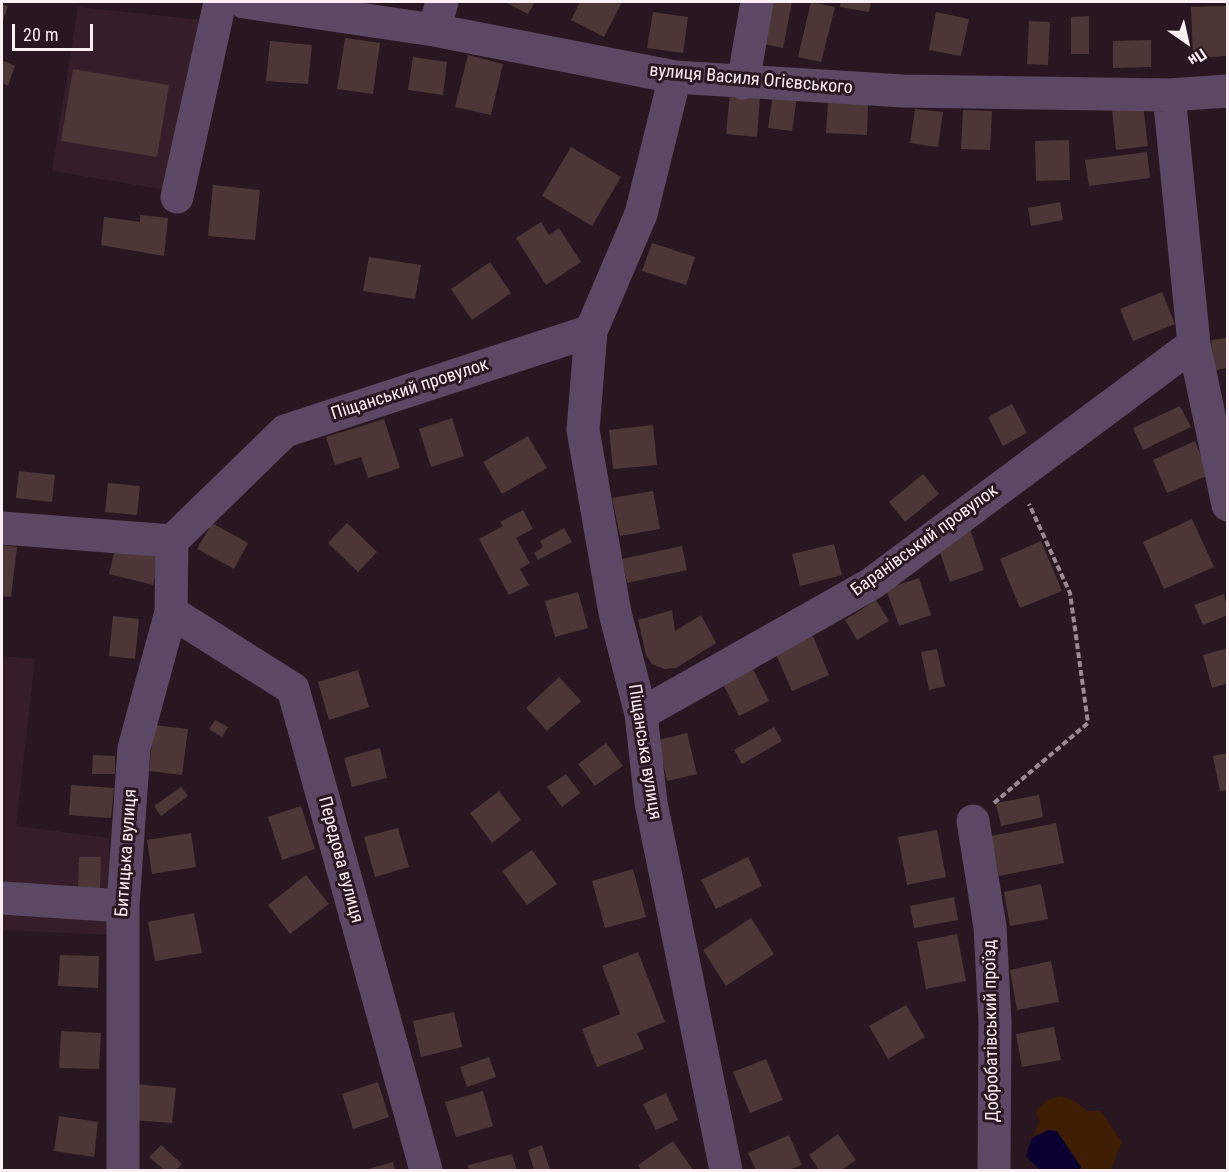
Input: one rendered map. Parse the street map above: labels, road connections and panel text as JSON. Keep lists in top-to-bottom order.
{
  "streets": {
    "street": [
      "вулиця Василя Огієвського",
      "Піщанський провулок",
      "Баранівський провулок",
      "Піщанська вулиця",
      "Битицька вулиця",
      "Передова вулиця",
      "Добробатівський проїзд"
    ]
  },
  "crossings": [
    ["Піщанський провулок", "Піщанська вулиця"],
    ["Піщанський провулок", "Битицька вулиця"],
    ["Баранівський провулок", "Піщанська вулиця"],
    ["Битицька вулиця", "Передова вулиця"]
  ],
  "scale_bar": "20 m",
  "north": "bottom right"
}
